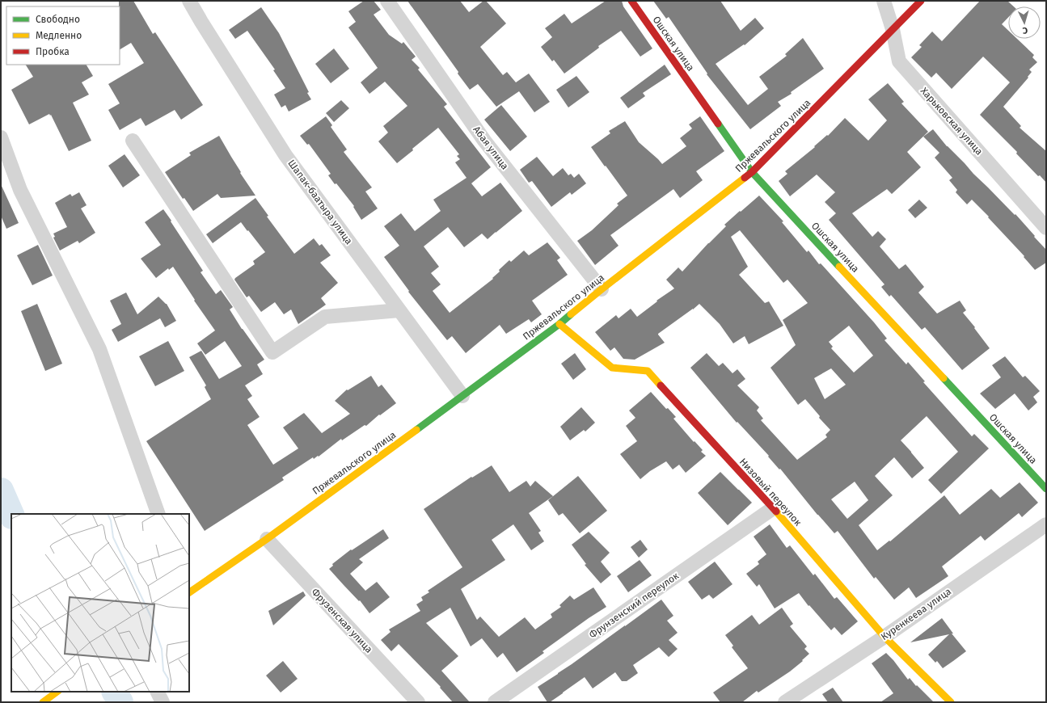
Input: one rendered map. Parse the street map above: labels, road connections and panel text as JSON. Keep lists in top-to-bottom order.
{
  "streets": {
    "street": [
      "Ошская улица",
      "Харьковская улица",
      "Пржевальского улица",
      "Абая улица",
      "Шапак-баатыра улица",
      "Низовый переулок",
      "Фрунзенский переулок",
      "Куренкеева улица",
      "Фрузенская улица"
    ]
  },
  "crossings": [
    ["Ошская улица", "Пржевальского улица"],
    ["Харьковская улица", "Пржевальского улица"],
    ["Пржевальского улица", "Абая улица"],
    ["Пржевальского улица", "Шапак-баатыра улица"],
    ["Пржевальского улица", "Низовый переулок"],
    ["Пржевальского улица", "Фрузенская улица"],
    ["Низовый переулок", "Фрунзенский переулок"],
    ["Низовый переулок", "Куренкеева улица"]
  ],
  "legend": ["Свободно", "Медленно", "Пробка"],
  "north": "bottom"
}
